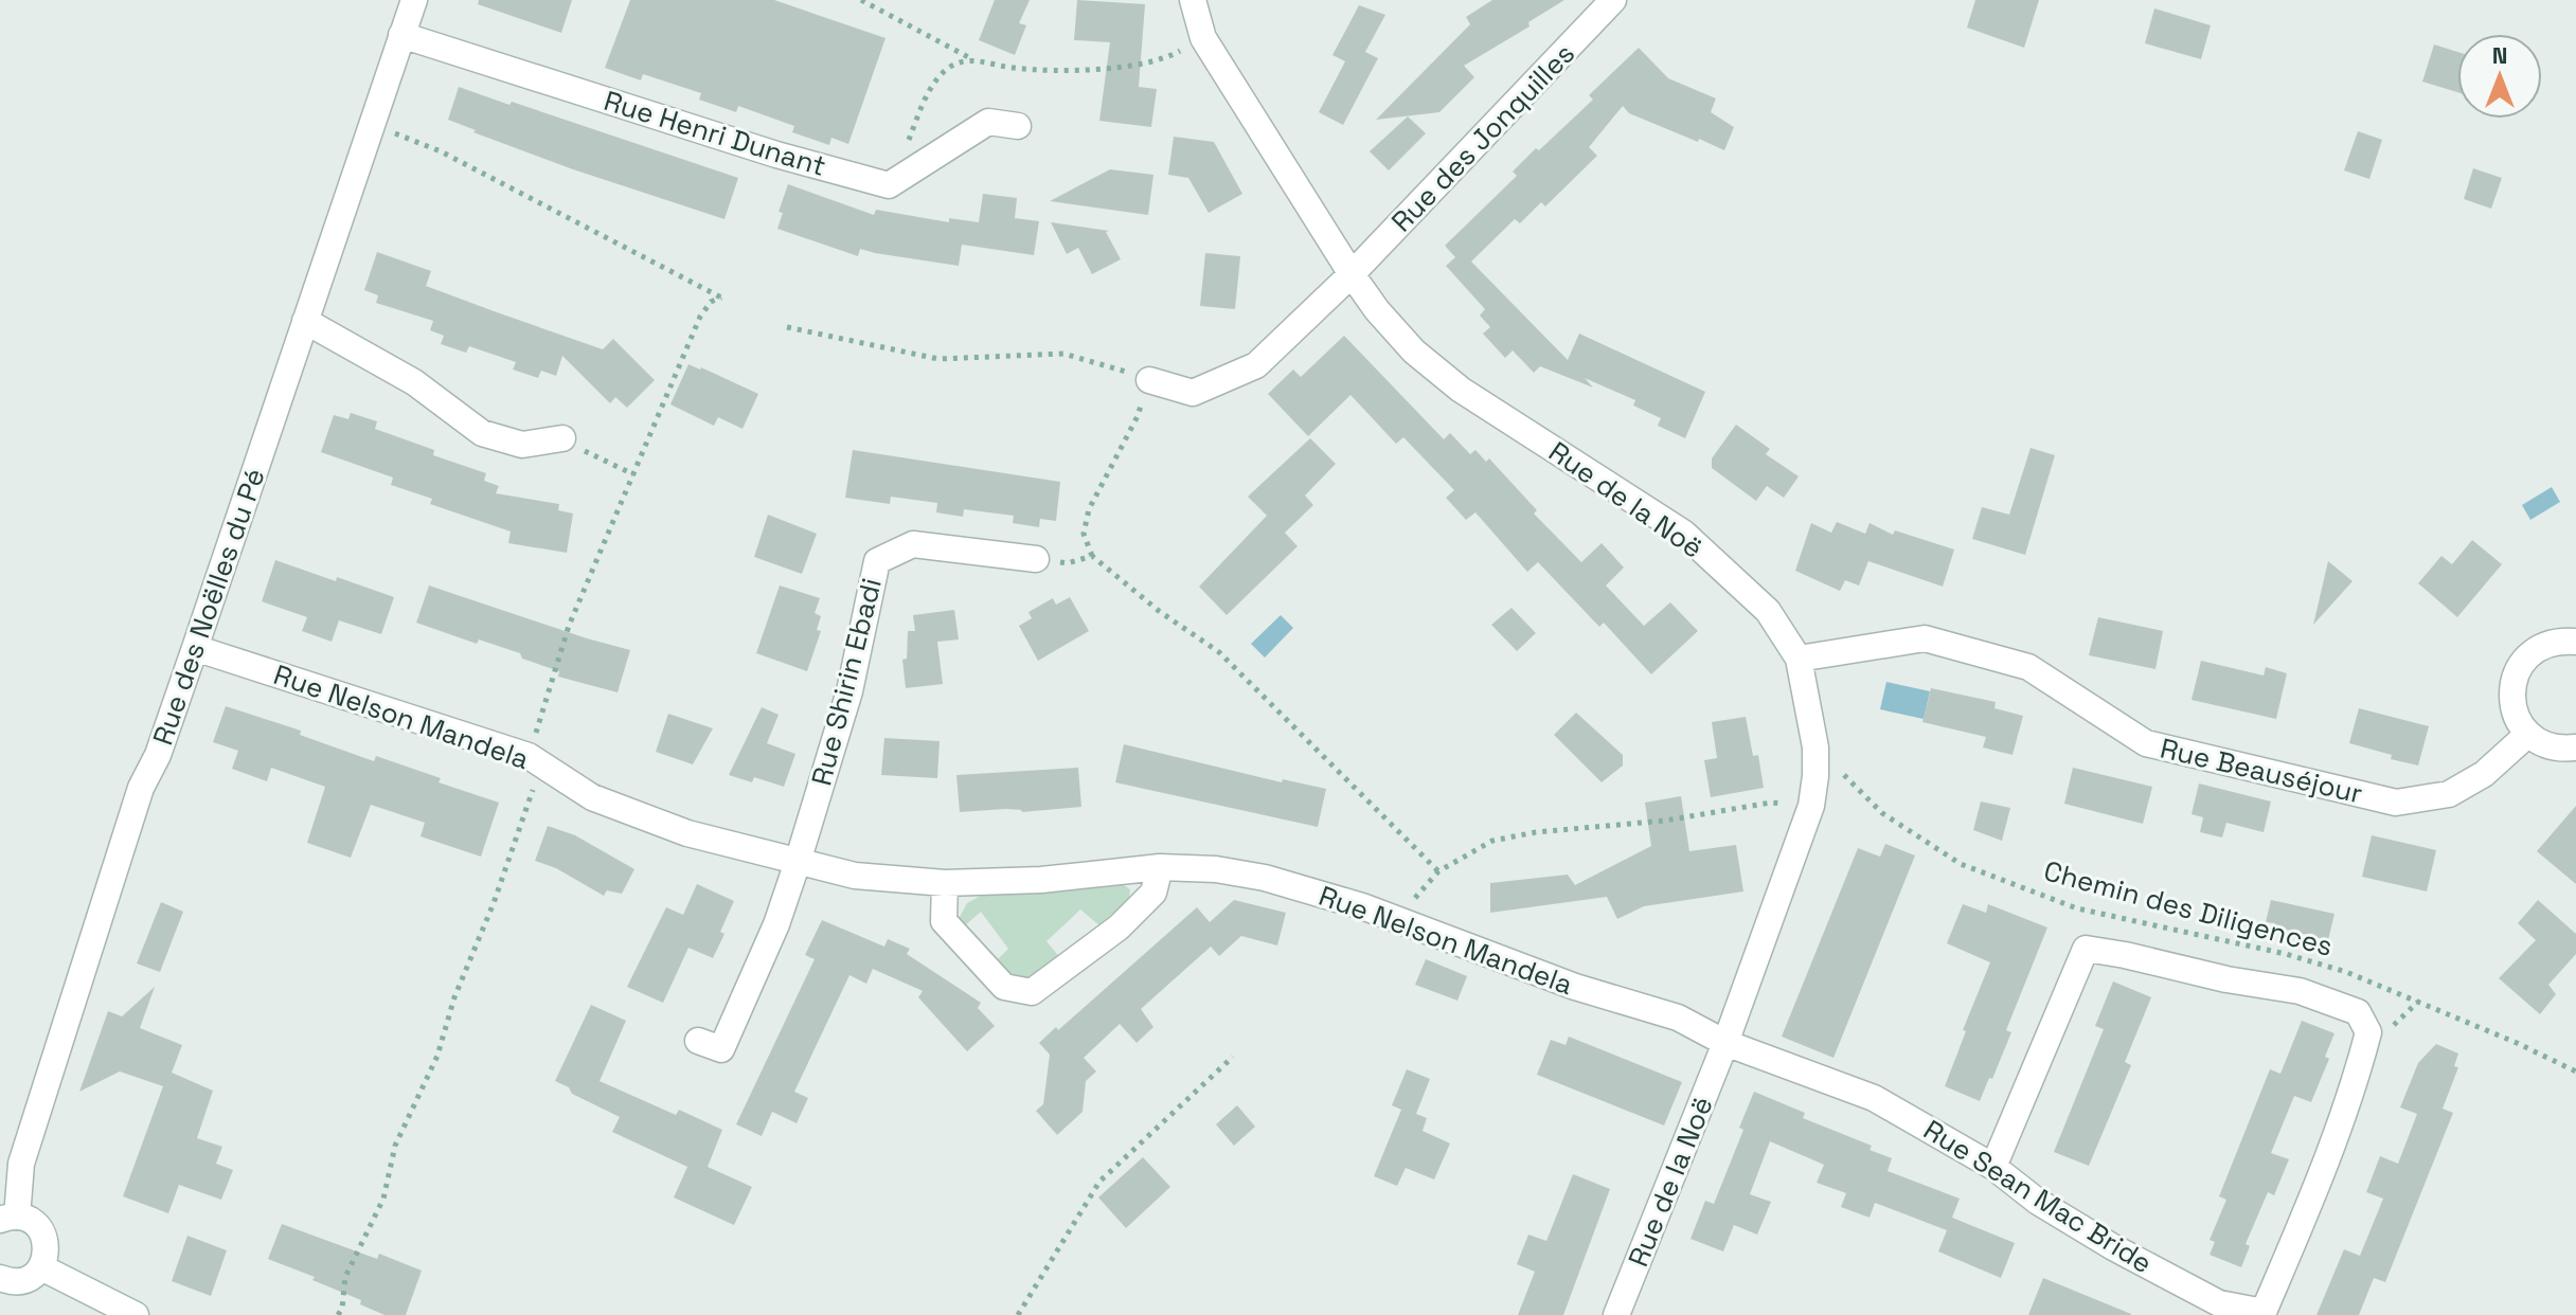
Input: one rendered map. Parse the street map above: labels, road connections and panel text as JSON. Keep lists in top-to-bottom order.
{
  "streets": {
    "street": [
      "Rue Henri Dunant",
      "Rue des Jonquilles",
      "Rue de la Noë",
      "Rue des Noëlles du Pé",
      "Rue Shirin Ebadi",
      "Rue Nelson Mandela",
      "Rue Beauséjour",
      "Rue Sean Mac Bride"
    ],
    "path": ["Chemin des Diligences"]
  },
  "crossings": [
    ["Rue Henri Dunant", "Rue des Noëlles du Pé"],
    ["Rue des Jonquilles", "Rue de la Noë"],
    ["Rue de la Noë", "Rue Nelson Mandela"],
    ["Rue de la Noë", "Rue Beauséjour"],
    ["Rue de la Noë", "Chemin des Diligences"],
    ["Rue de la Noë", "Rue Sean Mac Bride"],
    ["Rue des Noëlles du Pé", "Rue Nelson Mandela"],
    ["Rue Shirin Ebadi", "Rue Nelson Mandela"],
    ["Rue Nelson Mandela", "Rue Sean Mac Bride"]
  ],
  "north": "top"
}
